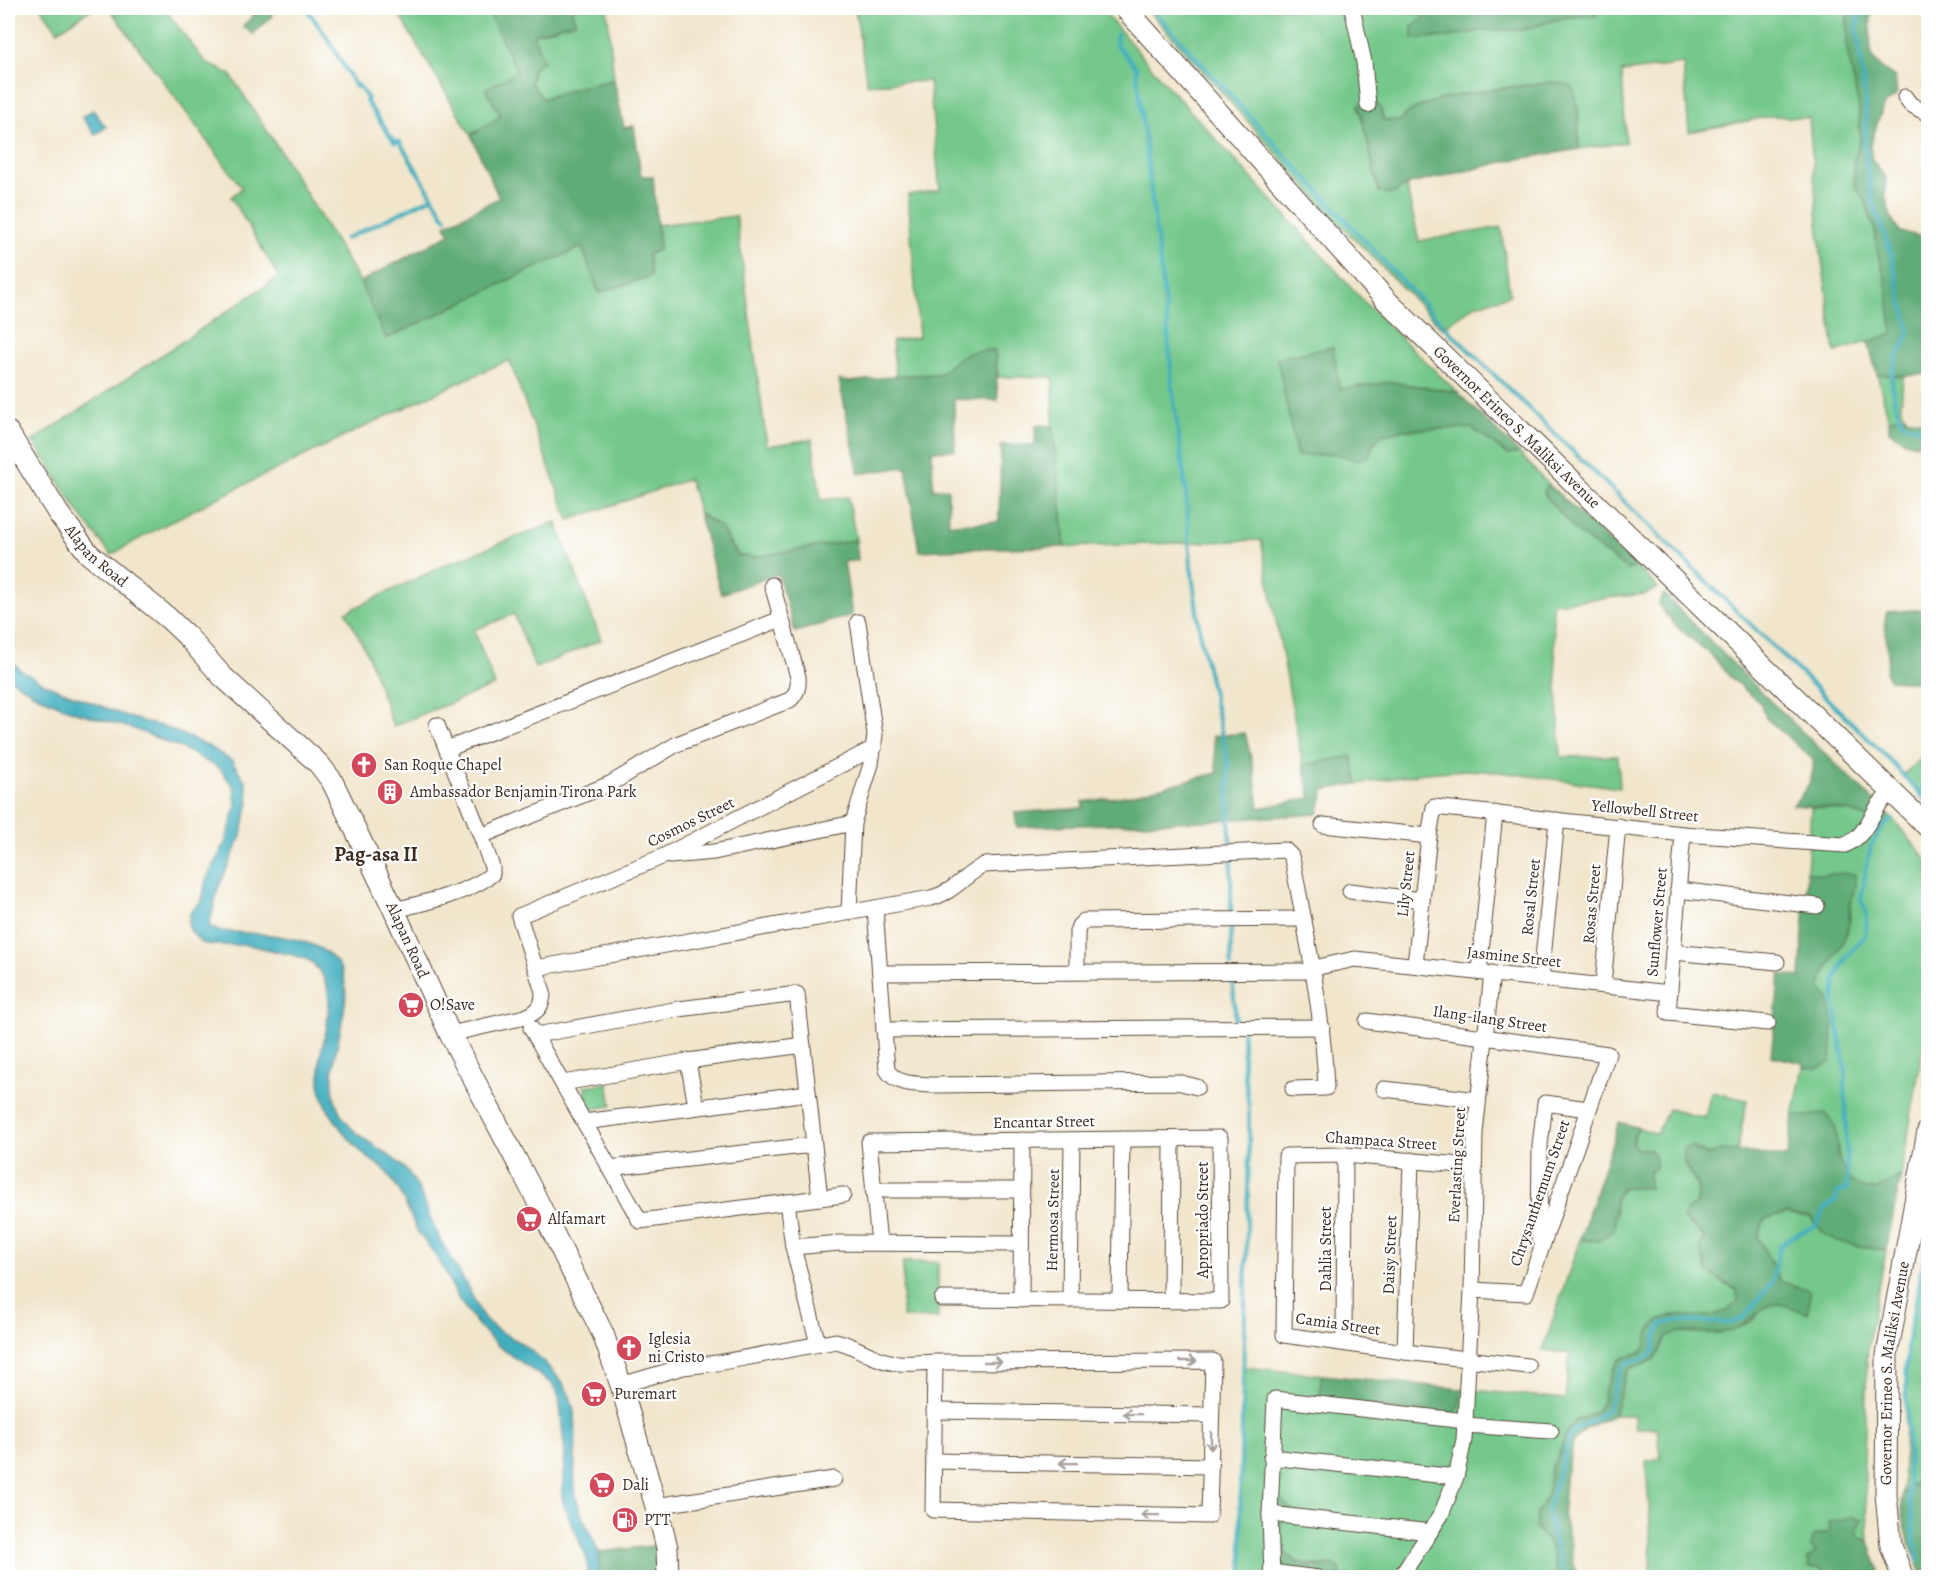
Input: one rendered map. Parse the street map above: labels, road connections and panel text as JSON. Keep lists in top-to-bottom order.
{
  "streets": {
    "main road": ["Governor Erineo S. Maliksi Avenue", "Alapan Road"],
    "street": [
      "Yellowbell Street",
      "Cosmos Street",
      "Lily Street",
      "Rosal Street",
      "Rosas Street",
      "Sunflower Street",
      "Jasmine Street",
      "Ilang-ilang Street",
      "Encantar Street",
      "Champaca Street",
      "Everlasting Street",
      "Chrysanthemum Street",
      "Hermosa Street",
      "Apropriado Street",
      "Dahlia Street",
      "Daisy Street",
      "Camia Street"
    ]
  },
  "crossings": [
    ["Governor Erineo S. Maliksi Avenue", "Yellowbell Street"],
    ["Yellowbell Street", "Lily Street"],
    ["Yellowbell Street", "Rosal Street"],
    ["Yellowbell Street", "Rosas Street"],
    ["Yellowbell Street", "Sunflower Street"],
    ["Yellowbell Street", "Everlasting Street"],
    ["Lily Street", "Jasmine Street"],
    ["Rosal Street", "Jasmine Street"],
    ["Rosas Street", "Jasmine Street"],
    ["Sunflower Street", "Jasmine Street"],
    ["Jasmine Street", "Everlasting Street"],
    ["Ilang-ilang Street", "Everlasting Street"],
    ["Ilang-ilang Street", "Chrysanthemum Street"],
    ["Encantar Street", "Hermosa Street"],
    ["Encantar Street", "Apropriado Street"],
    ["Champaca Street", "Everlasting Street"],
    ["Champaca Street", "Dahlia Street"],
    ["Champaca Street", "Daisy Street"],
    ["Champaca Street", "Camia Street"],
    ["Everlasting Street", "Chrysanthemum Street"],
    ["Everlasting Street", "Camia Street"],
    ["Dahlia Street", "Camia Street"],
    ["Daisy Street", "Camia Street"]
  ],
  "districts": ["Pag-asa II"],
  "places": {
    "church": ["San Roque Chapel", "Iglesia ni Cristo"],
    "building": ["Ambassador Benjamin Tirona Park"],
    "supermarket": [
      "O!Save",
      "Alfamart",
      "Puremart",
      "Dali"
    ],
    "fuel station": ["PTT"]
  }
}
